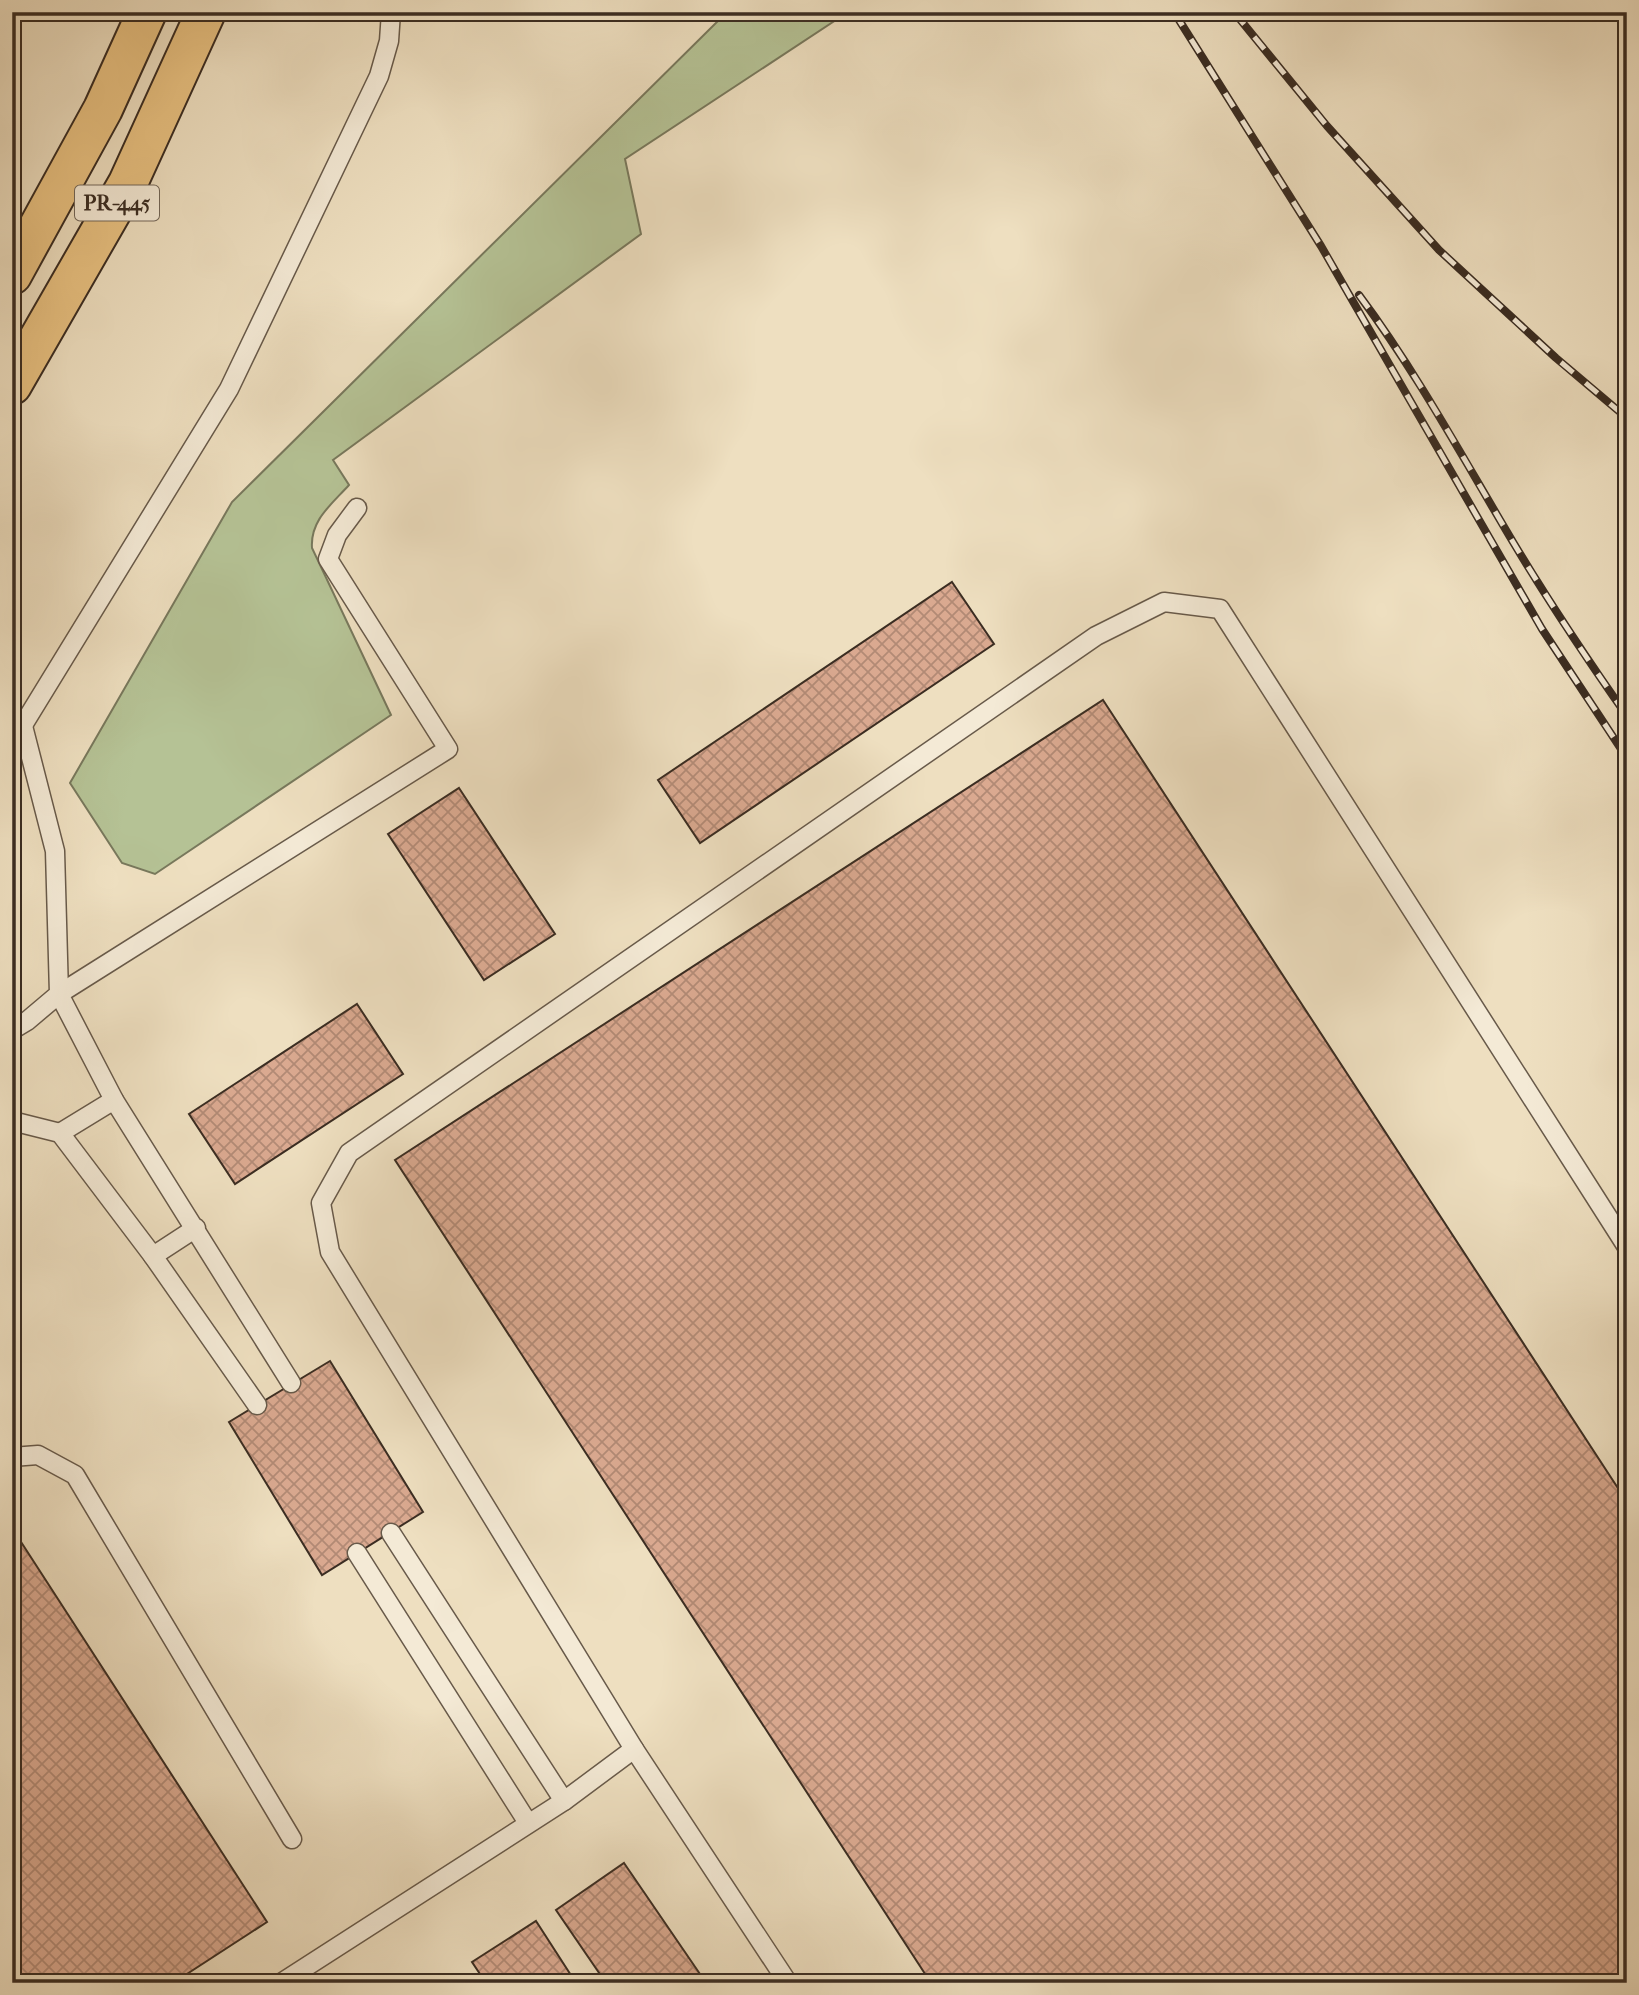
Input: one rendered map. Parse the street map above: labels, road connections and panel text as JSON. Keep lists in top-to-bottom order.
{
  "streets": {
    "highway": ["PR-445"]
  }
}
